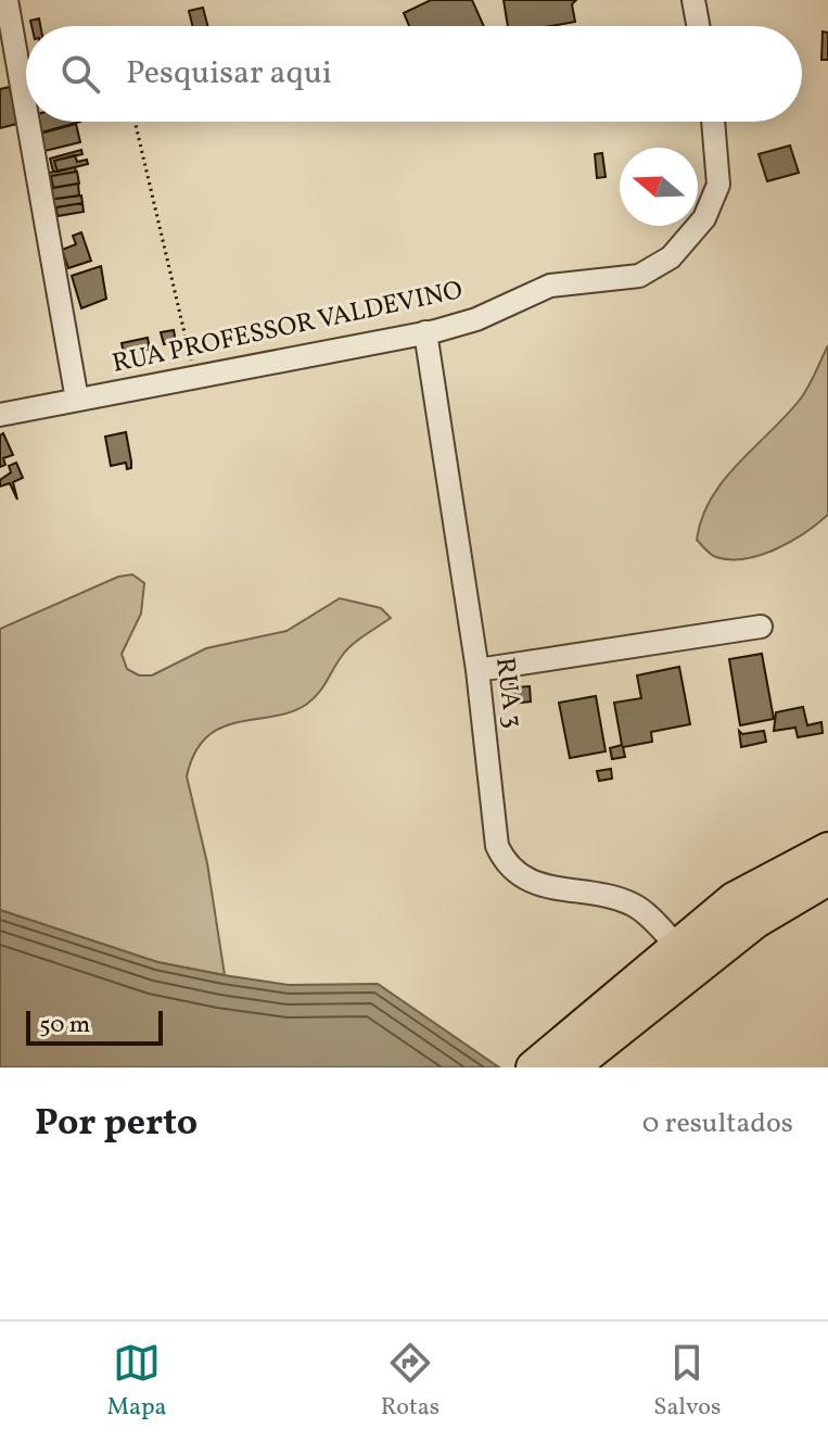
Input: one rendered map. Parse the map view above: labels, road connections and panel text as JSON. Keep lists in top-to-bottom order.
{
  "streets": {
    "street": ["RUA PROFESSOR VALDEVINO", "RUA 3"]
  },
  "crossings": [
    ["RUA PROFESSOR VALDEVINO", "RUA 3"]
  ],
  "scale_bar": "50 m",
  "north": "left",
  "page": {
    "search": "Pesquisar aqui",
    "scale": "50 m",
    "heading": ["Por perto", "0 resultados"],
    "nav": ["Mapa", "Rotas", "Salvos"]
  }
}
